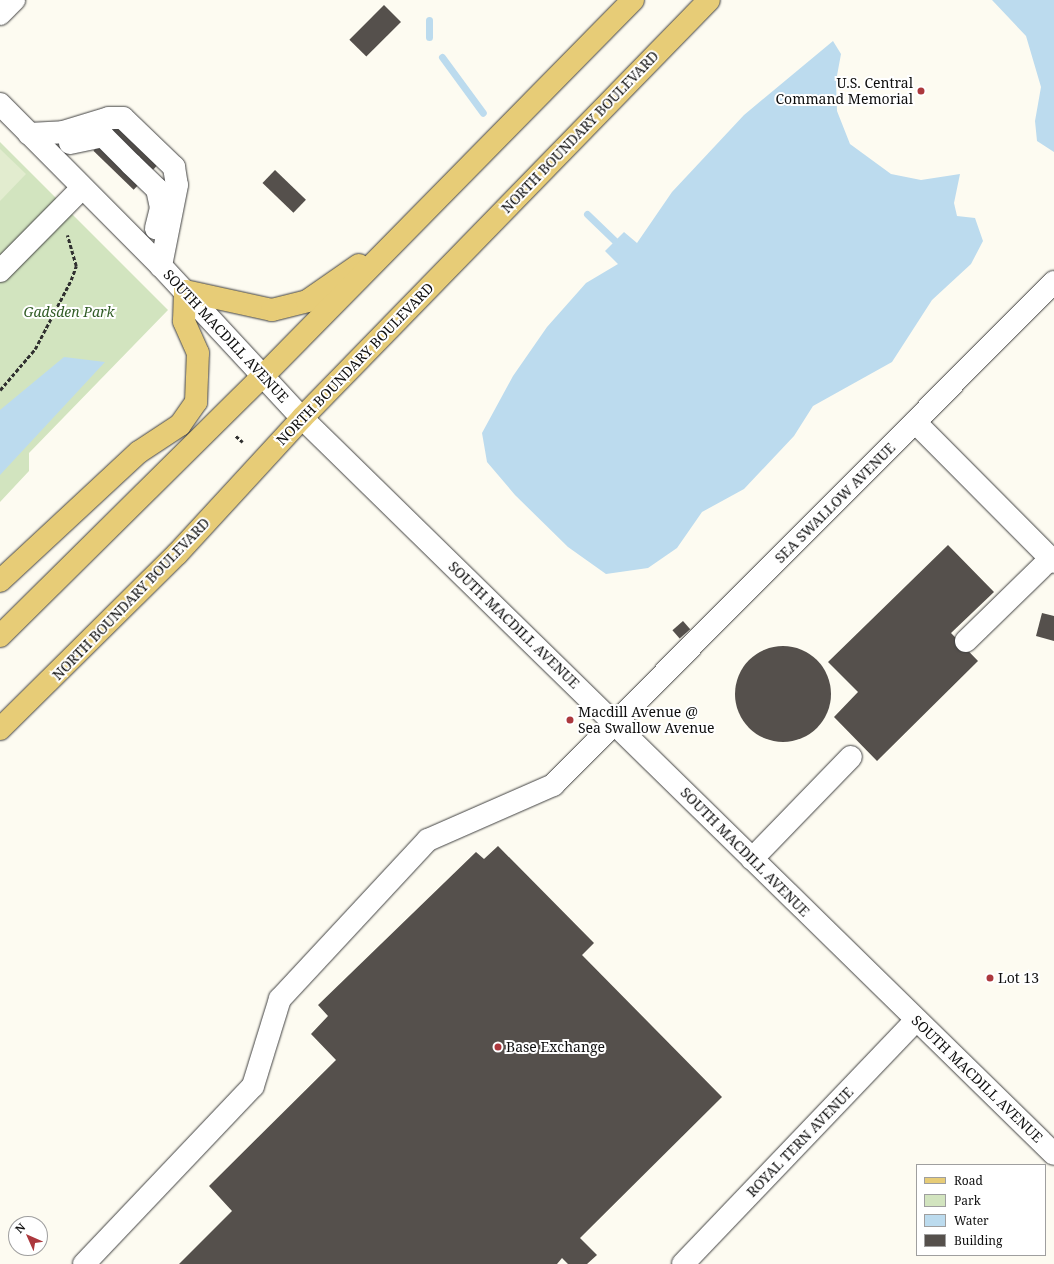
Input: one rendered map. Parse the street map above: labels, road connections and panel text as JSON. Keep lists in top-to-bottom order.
{
  "streets": {
    "main road": ["NORTH BOUNDARY BOULEVARD"],
    "street": ["SOUTH MACDILL AVENUE", "SEA SWALLOW AVENUE", "ROYAL TERN AVENUE"]
  },
  "crossings": [
    ["NORTH BOUNDARY BOULEVARD", "SOUTH MACDILL AVENUE"],
    ["SOUTH MACDILL AVENUE", "SEA SWALLOW AVENUE"],
    ["SOUTH MACDILL AVENUE", "ROYAL TERN AVENUE"]
  ],
  "parks": ["Gadsden Park"],
  "places": [
    "U.S. Central Command Memorial",
    "Macdill Avenue @ Sea Swallow Avenue",
    "Lot 13",
    "Base Exchange"
  ],
  "legend": [
    "Road",
    "Park",
    "Water",
    "Building"
  ],
  "north": "top left"
}
